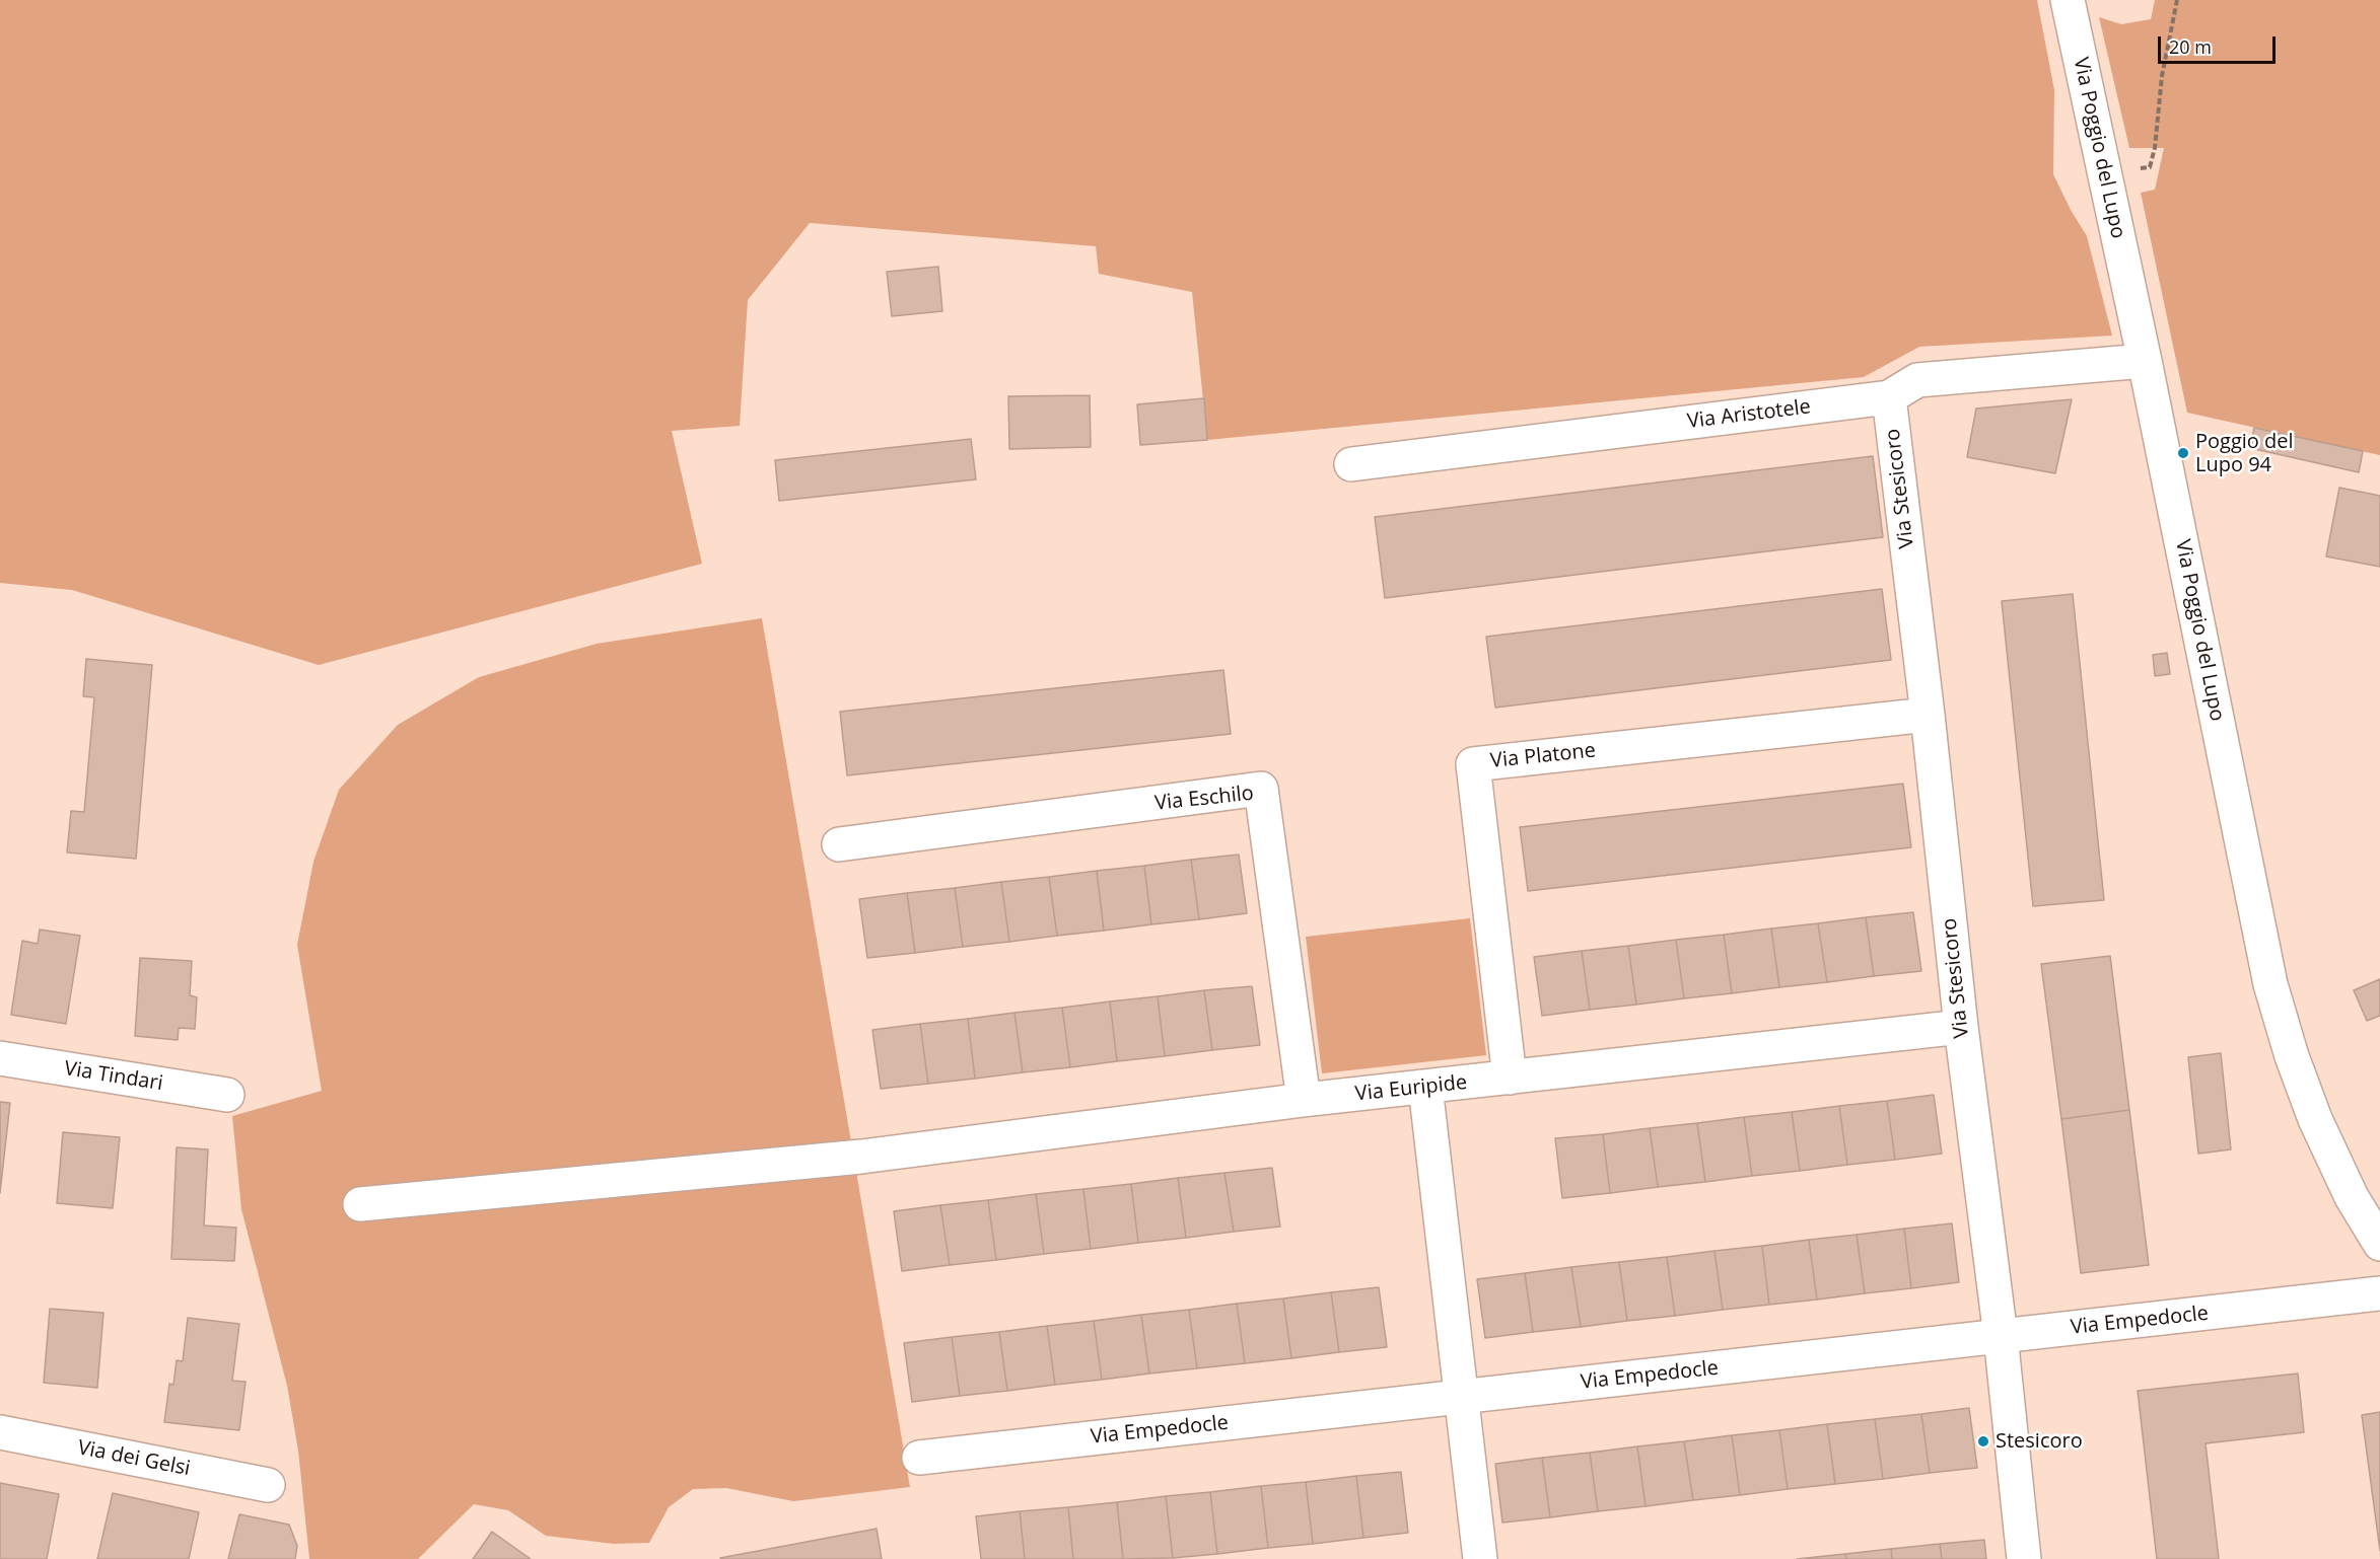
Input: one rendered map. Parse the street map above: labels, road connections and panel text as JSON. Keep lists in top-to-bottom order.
{
  "streets": {
    "street": [
      "Via Poggio del Lupo",
      "Via Aristotele",
      "Via Stesicoro",
      "Via Platone",
      "Via Eschilo",
      "Via Tindari",
      "Via Euripide",
      "Via Empedocle",
      "Via dei Gelsi"
    ]
  },
  "crossings": [
    ["Via Poggio del Lupo", "Via Aristotele"],
    ["Via Aristotele", "Via Stesicoro"],
    ["Via Stesicoro", "Via Platone"],
    ["Via Stesicoro", "Via Euripide"],
    ["Via Stesicoro", "Via Empedocle"],
    ["Via Platone", "Via Euripide"],
    ["Via Eschilo", "Via Euripide"]
  ],
  "places": ["Poggio del Lupo 94", "Stesicoro"],
  "scale_bar": "20 m"
}
